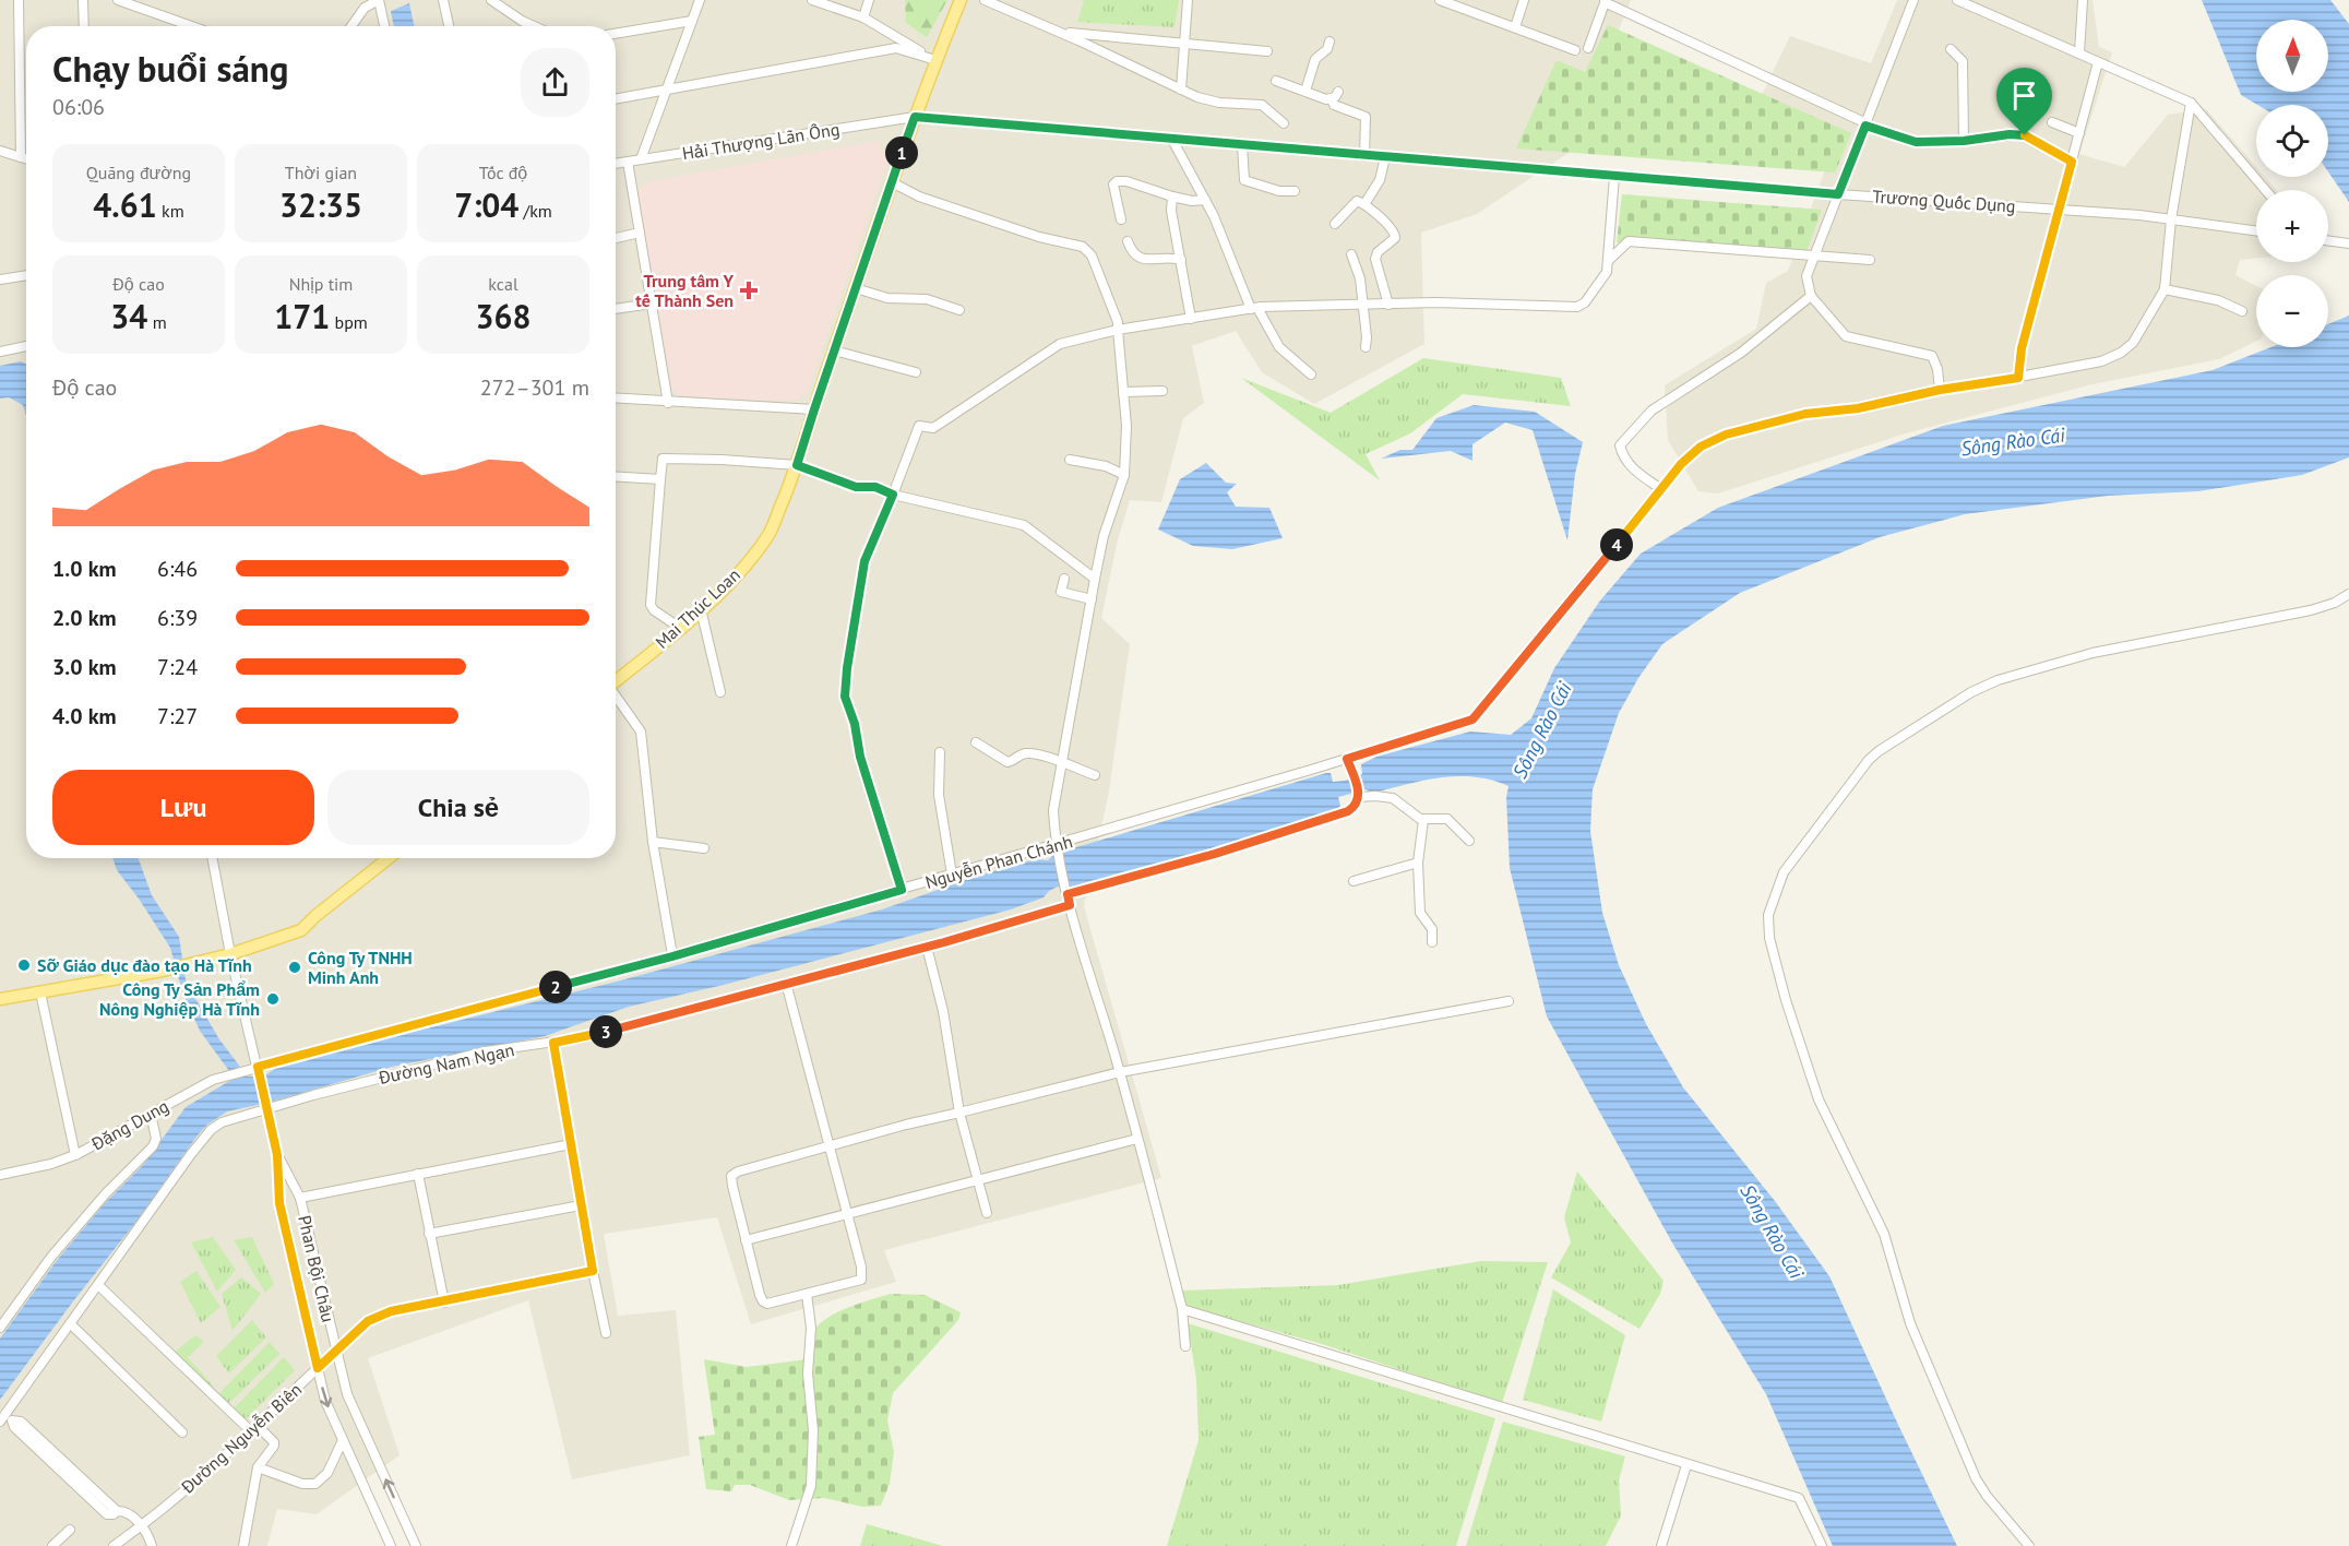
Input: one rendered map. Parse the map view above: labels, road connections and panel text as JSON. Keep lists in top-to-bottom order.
{
  "streets": {
    "main road": ["Mai Thúc Loan"],
    "street": [
      "Hải Thượng Lãn Ông",
      "Trương Quốc Dụng",
      "Nguyễn Phan Chánh",
      "Đường Nam Ngạn",
      "Đặng Dung",
      "Phan Bội Châu",
      "Đường Nguyễn Biên"
    ]
  },
  "crossings": [
    ["Hải Thượng Lãn Ông", "Trương Quốc Dụng"],
    ["Hải Thượng Lãn Ông", "Mai Thúc Loan"],
    ["Trương Quốc Dụng", "Mai Thúc Loan"],
    ["Nguyễn Phan Chánh", "Đặng Dung"],
    ["Phan Bội Châu", "Đường Nguyễn Biên"]
  ],
  "water": ["Sông Rào Cái"],
  "places": {
    "health": ["Trung tâm Y tế Thành Sen"],
    "other": ["Sỡ Giáo dục đào tạo Hà Tĩnh", "Công Ty TNHH Minh Anh", "Công Ty Sản Phẩm Nông Nghiệp Hà Tĩnh"]
  },
  "north": "top",
  "page": {
    "map_buttons": ["+", "−"],
    "heading": ["Chạy buổi sáng", "06:06"],
    "pins": [
      "1",
      "4",
      "2",
      "3"
    ],
    "stats": [
      ["Quãng đường", "4.61 km"],
      ["Thời gian", "32:35"],
      ["Tốc độ", "7:04 /km"],
      ["Độ cao", "34 m"],
      ["Nhịp tim", "171 bpm"],
      ["kcal", "368"]
    ],
    "chart": ["Độ cao", "272–301 m"],
    "list": [
      {
        "name": "1.0 km",
        "note": "6:46"
      },
      {
        "name": "2.0 km",
        "note": "6:39"
      },
      {
        "name": "3.0 km",
        "note": "7:24"
      },
      {
        "name": "4.0 km",
        "note": "7:27"
      }
    ],
    "buttons": ["Lưu", "Chia sẻ"]
  }
}
